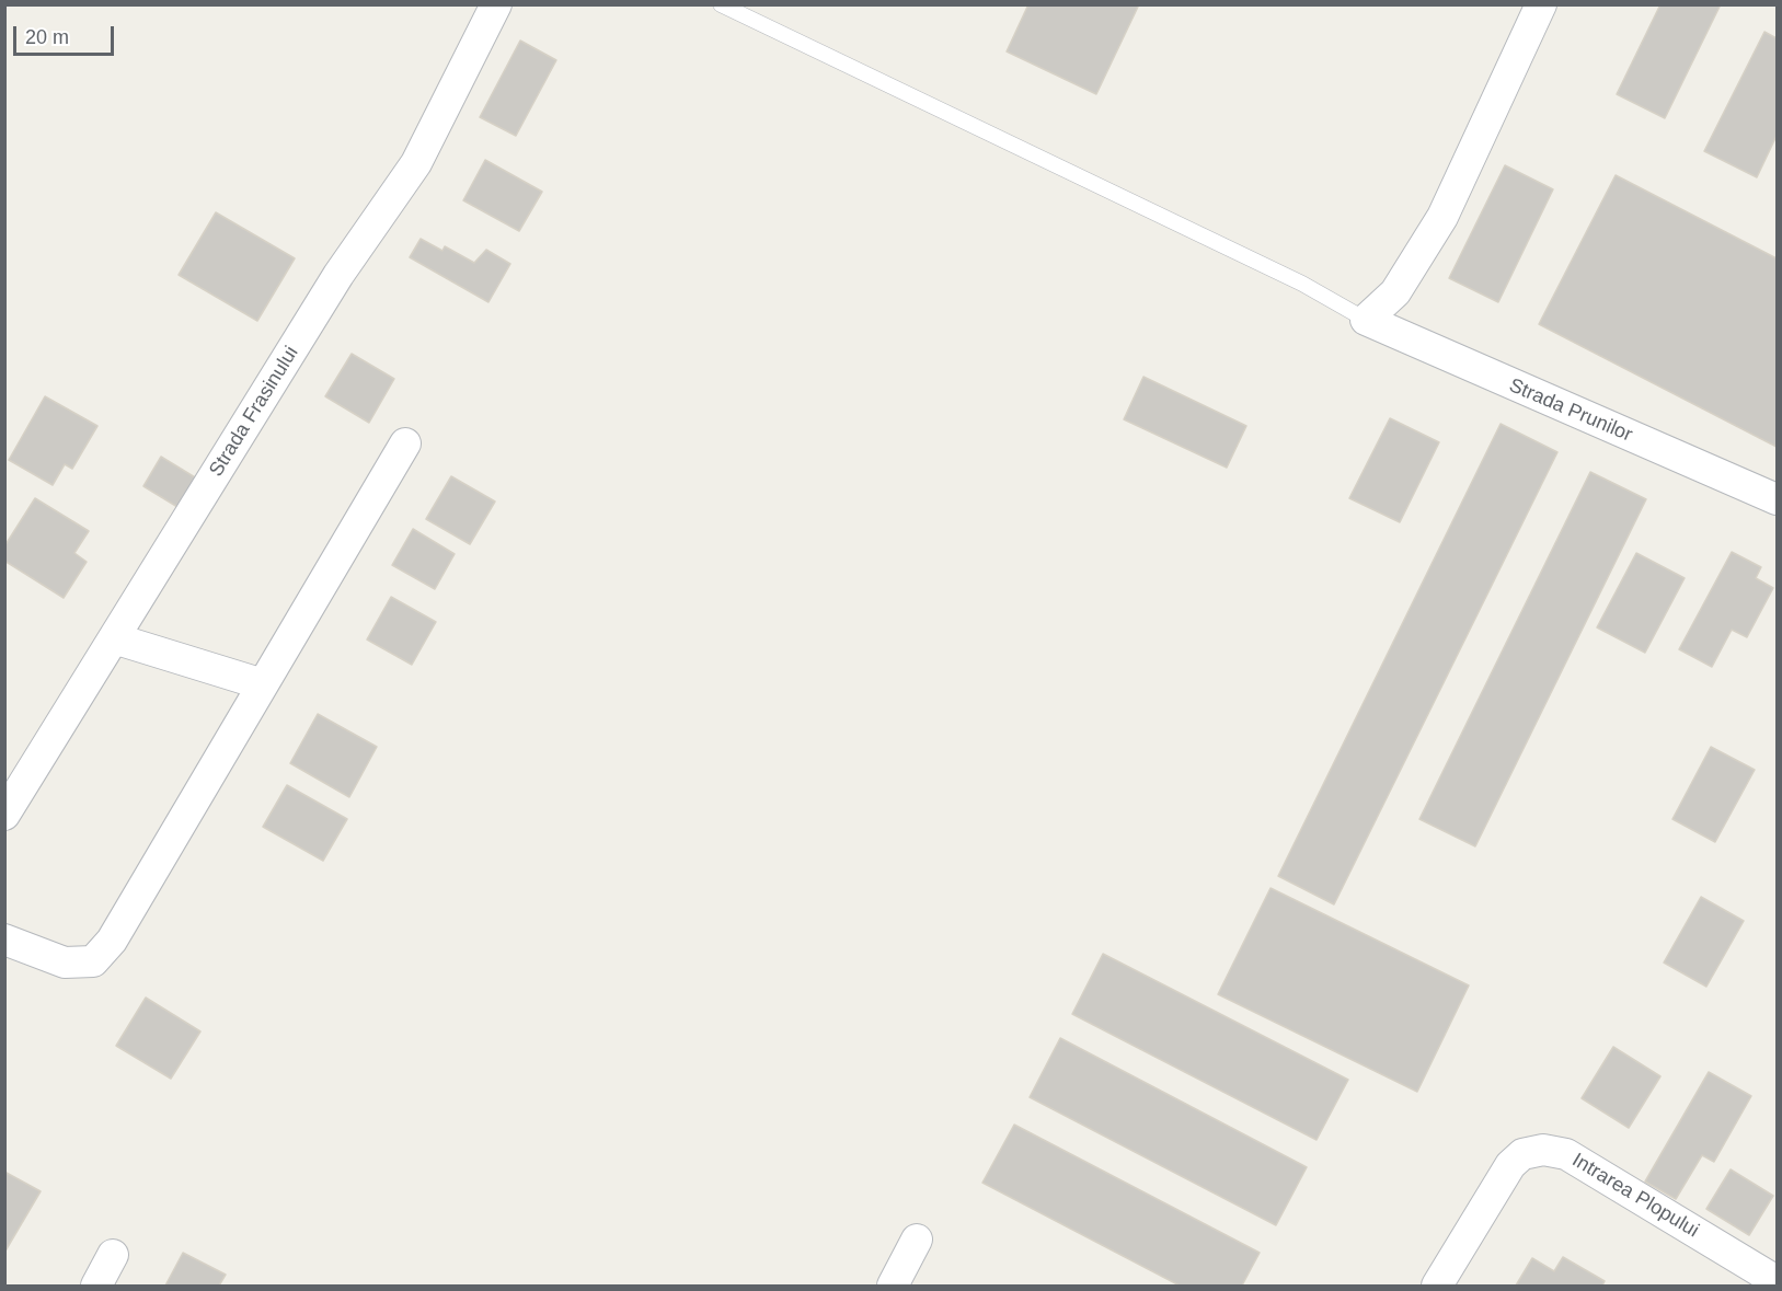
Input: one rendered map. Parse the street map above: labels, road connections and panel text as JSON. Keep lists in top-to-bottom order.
{
  "streets": {
    "street": ["Strada Prunilor", "Strada Frasinului", "Intrarea Plopului"]
  },
  "scale_bar": "20 m"
}
